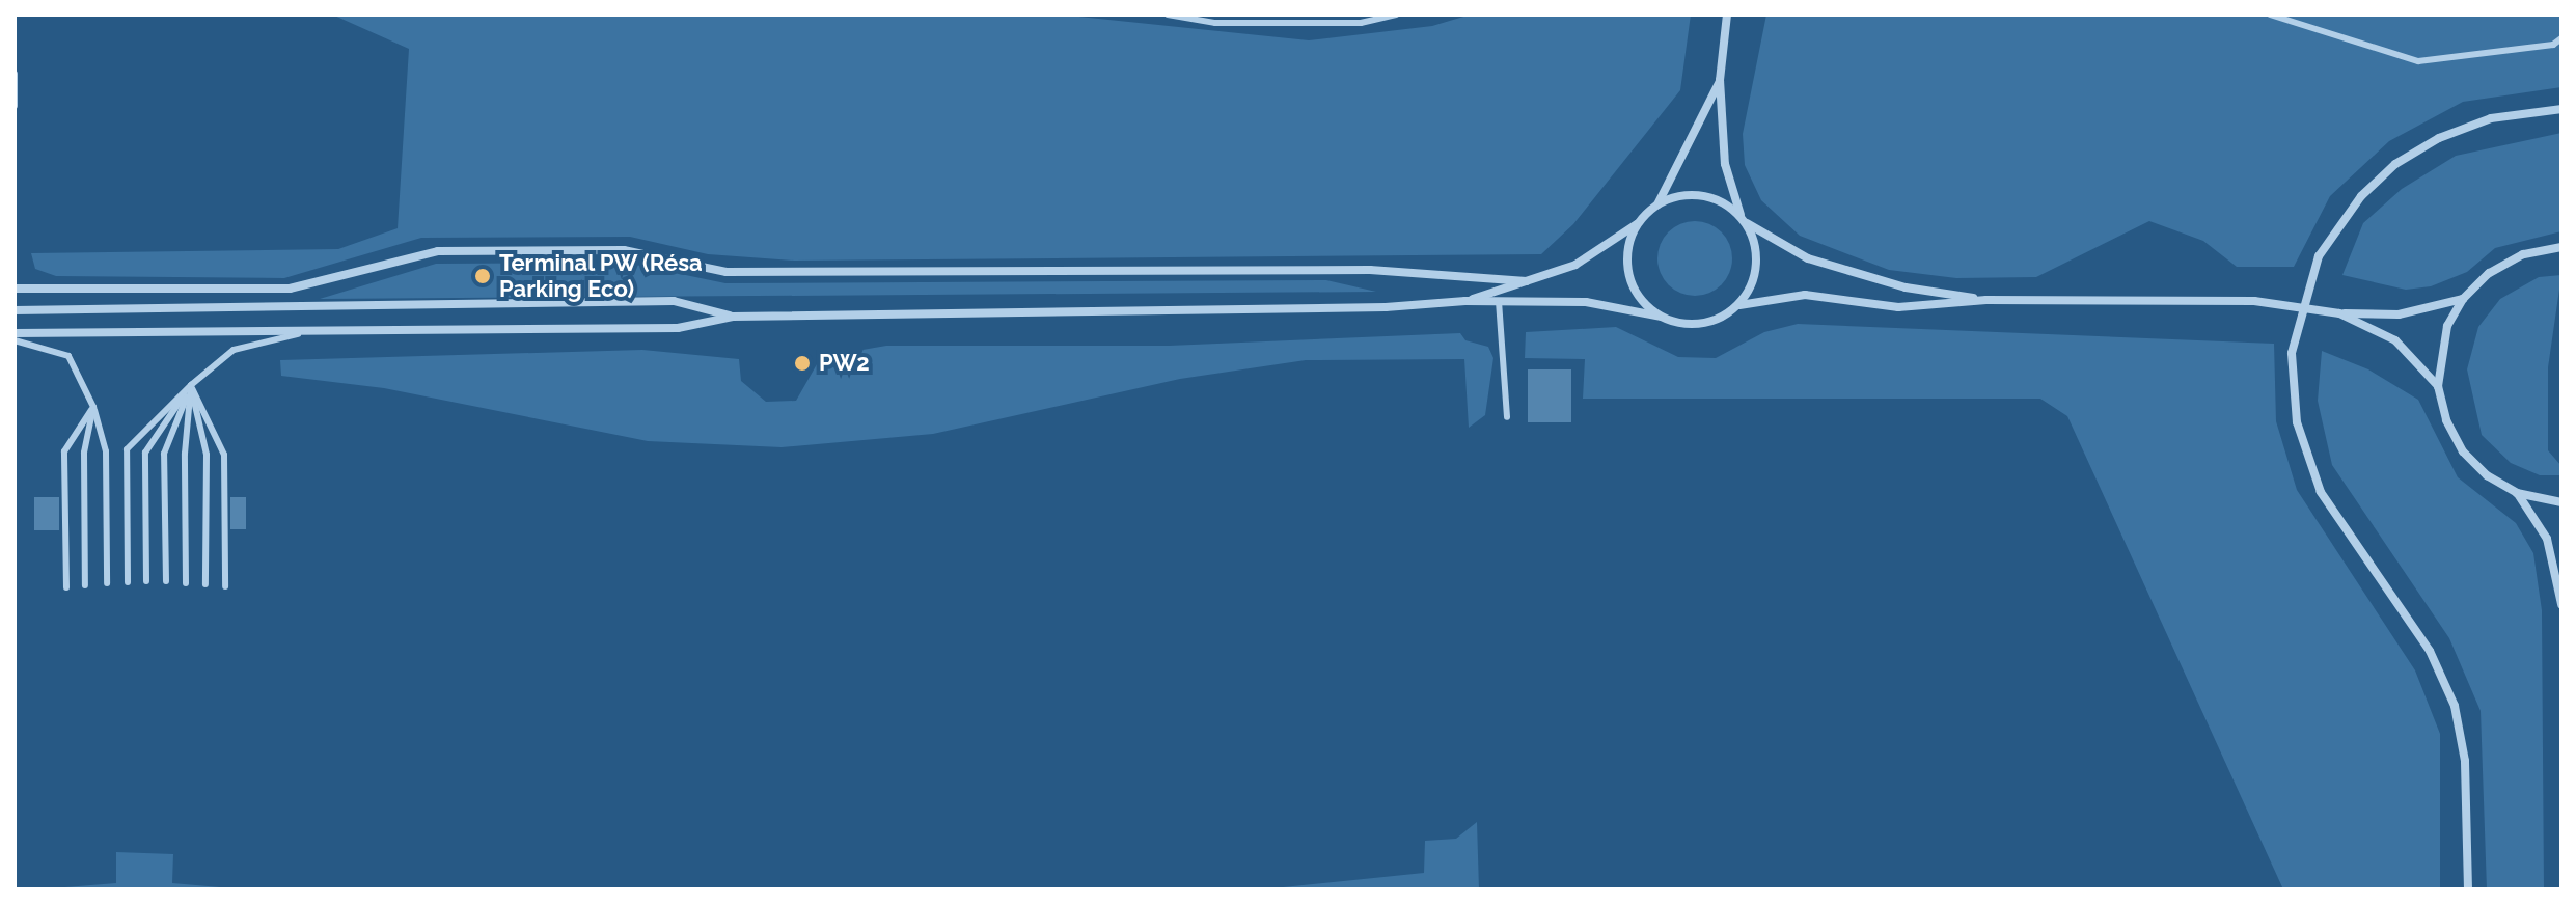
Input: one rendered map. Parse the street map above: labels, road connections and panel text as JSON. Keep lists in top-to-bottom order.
{
  "places": ["Terminal PW (Résa Parking Eco)", "PW2"]
}
